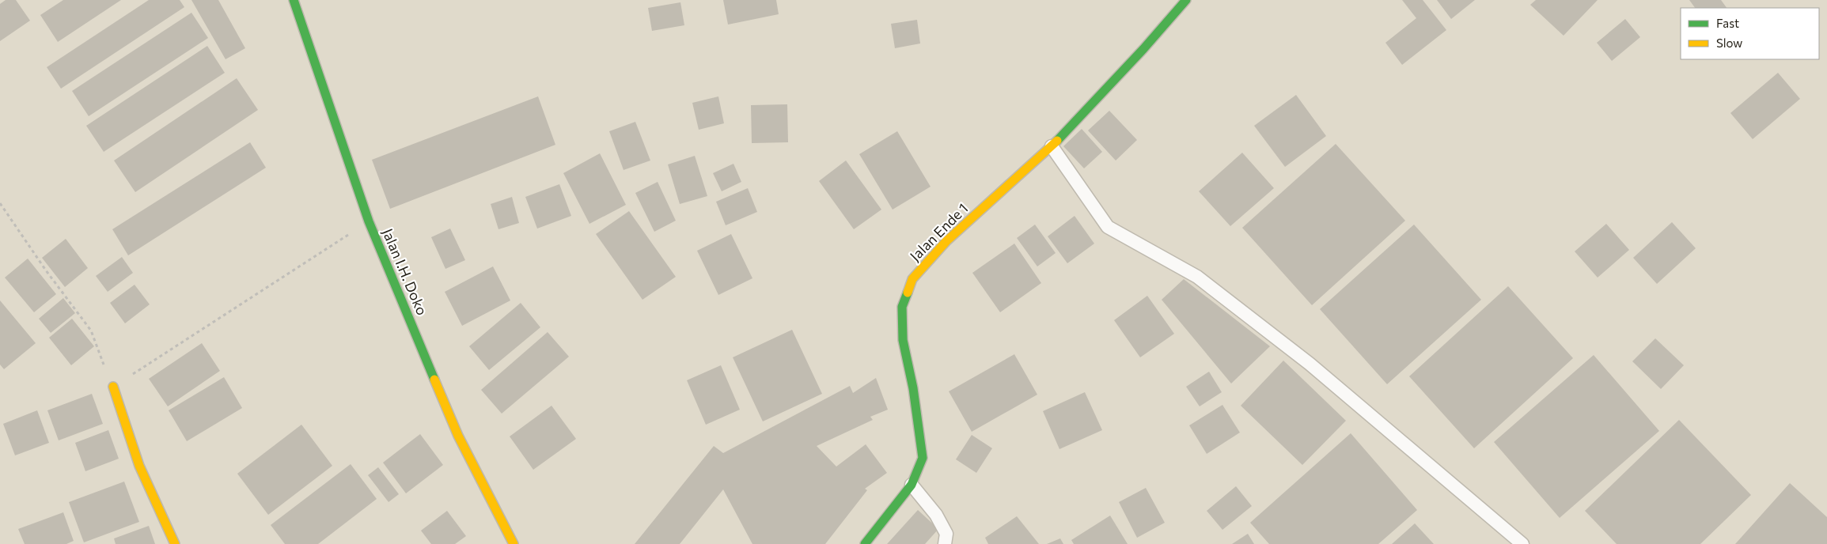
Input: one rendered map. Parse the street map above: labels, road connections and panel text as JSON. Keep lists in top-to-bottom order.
{
  "streets": {
    "street": ["Jalan Ende 1", "Jalan I.H. Doko"]
  },
  "legend": ["Fast", "Slow"]
}
